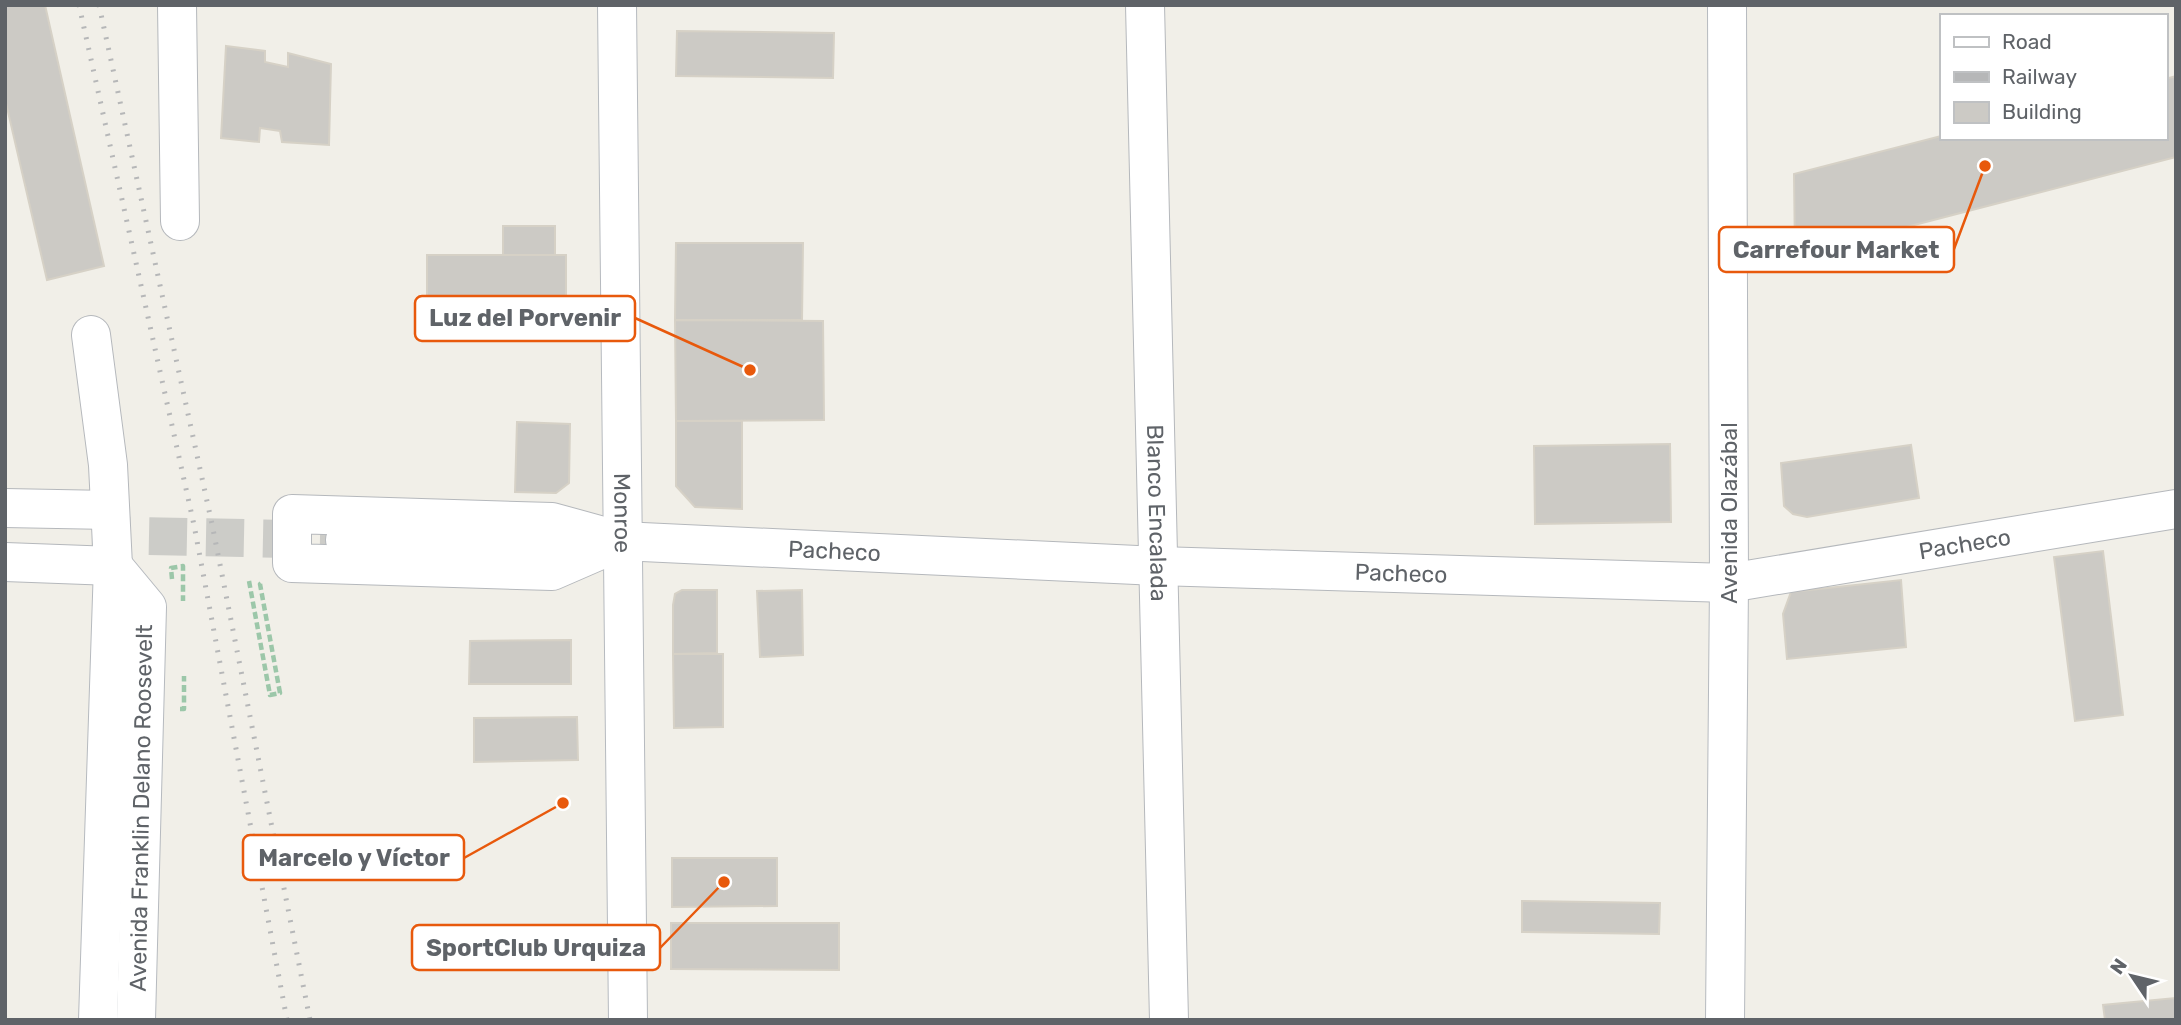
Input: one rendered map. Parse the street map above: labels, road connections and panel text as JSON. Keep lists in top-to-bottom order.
{
  "streets": {
    "street": [
      "Monroe",
      "Blanco Encalada",
      "Avenida Olazábal",
      "Pacheco",
      "Avenida Franklin Delano Roosevelt"
    ]
  },
  "crossings": [
    ["Monroe", "Pacheco"],
    ["Blanco Encalada", "Pacheco"],
    ["Avenida Olazábal", "Pacheco"]
  ],
  "places": [
    "Carrefour Market",
    "Luz del Porvenir",
    "Marcelo y Víctor",
    "SportClub Urquiza"
  ],
  "legend": ["Road", "Railway", "Building"],
  "north": "top left"
}
